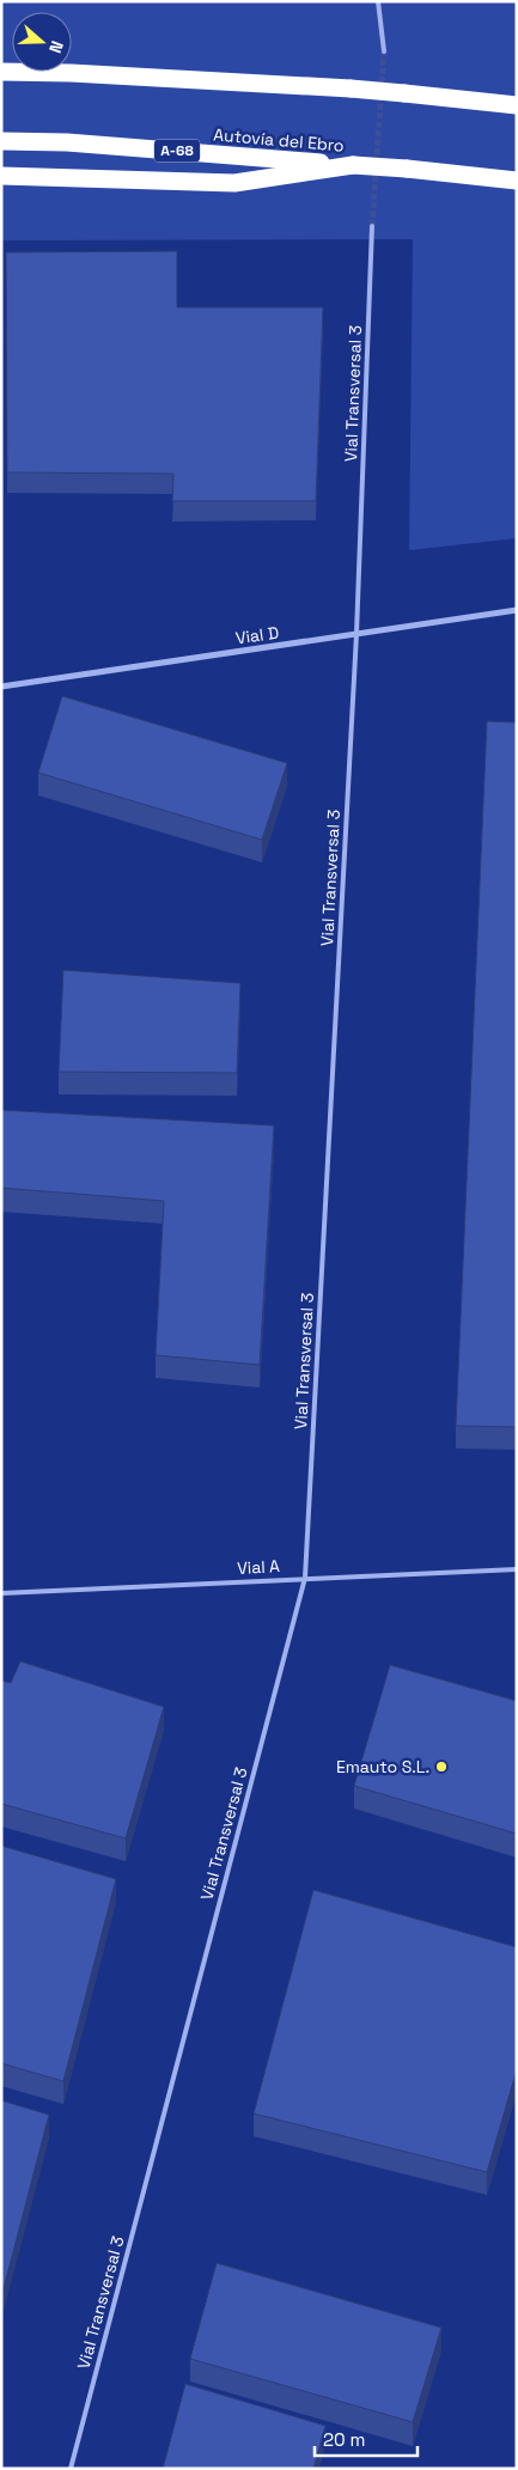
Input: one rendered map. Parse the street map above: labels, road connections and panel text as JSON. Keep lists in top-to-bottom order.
{
  "streets": {
    "highway": ["Autovía del Ebro", "A-68"],
    "street": ["Vial D"],
    "lane": ["Vial Transversal 3", "Vial A"]
  },
  "crossings": [
    ["Vial Transversal 3", "Vial D"],
    ["Vial Transversal 3", "Vial A"]
  ],
  "places": ["Emauto S.L."],
  "scale_bar": "20 m",
  "north": "right"
}
